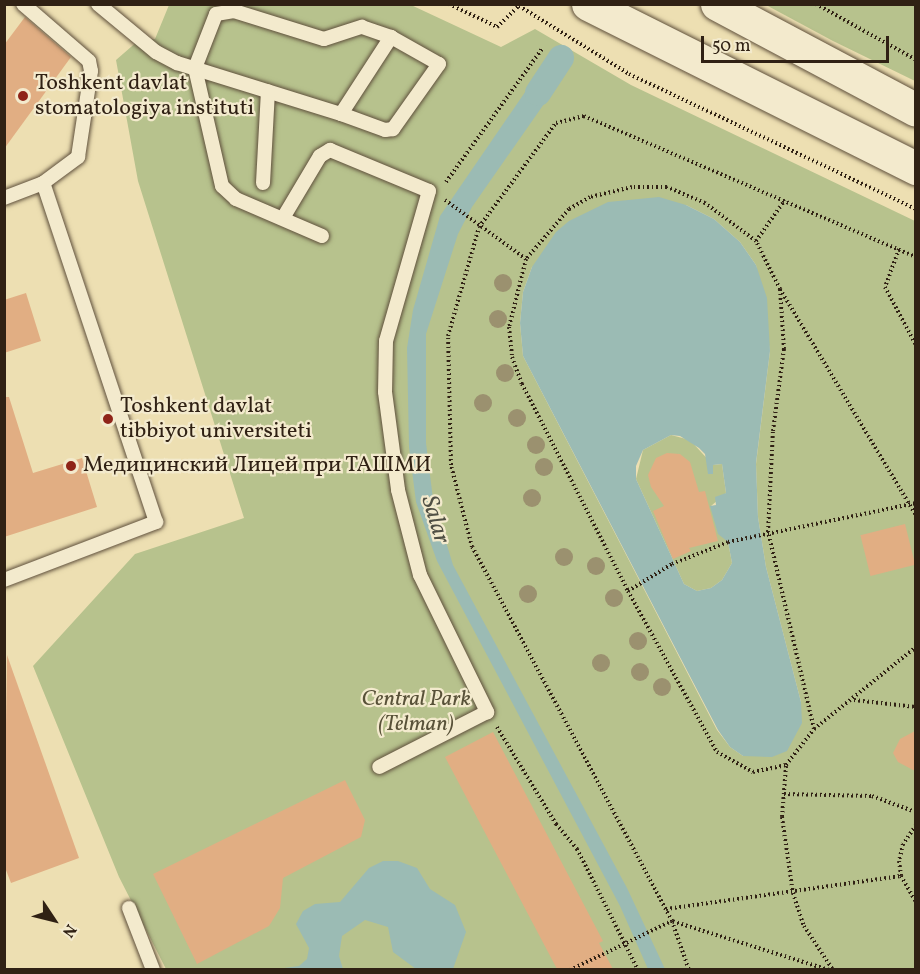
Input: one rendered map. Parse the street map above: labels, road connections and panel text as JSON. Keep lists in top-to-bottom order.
{
  "water": ["Salar"],
  "parks": ["Central Park (Telman)"],
  "places": ["Toshkent davlat stomatologiya instituti", "Toshkent davlat tibbiyot universiteti", "Медицинский Лицей при ТАШМИ"],
  "scale_bar": "50 m",
  "north": "bottom right"
}
